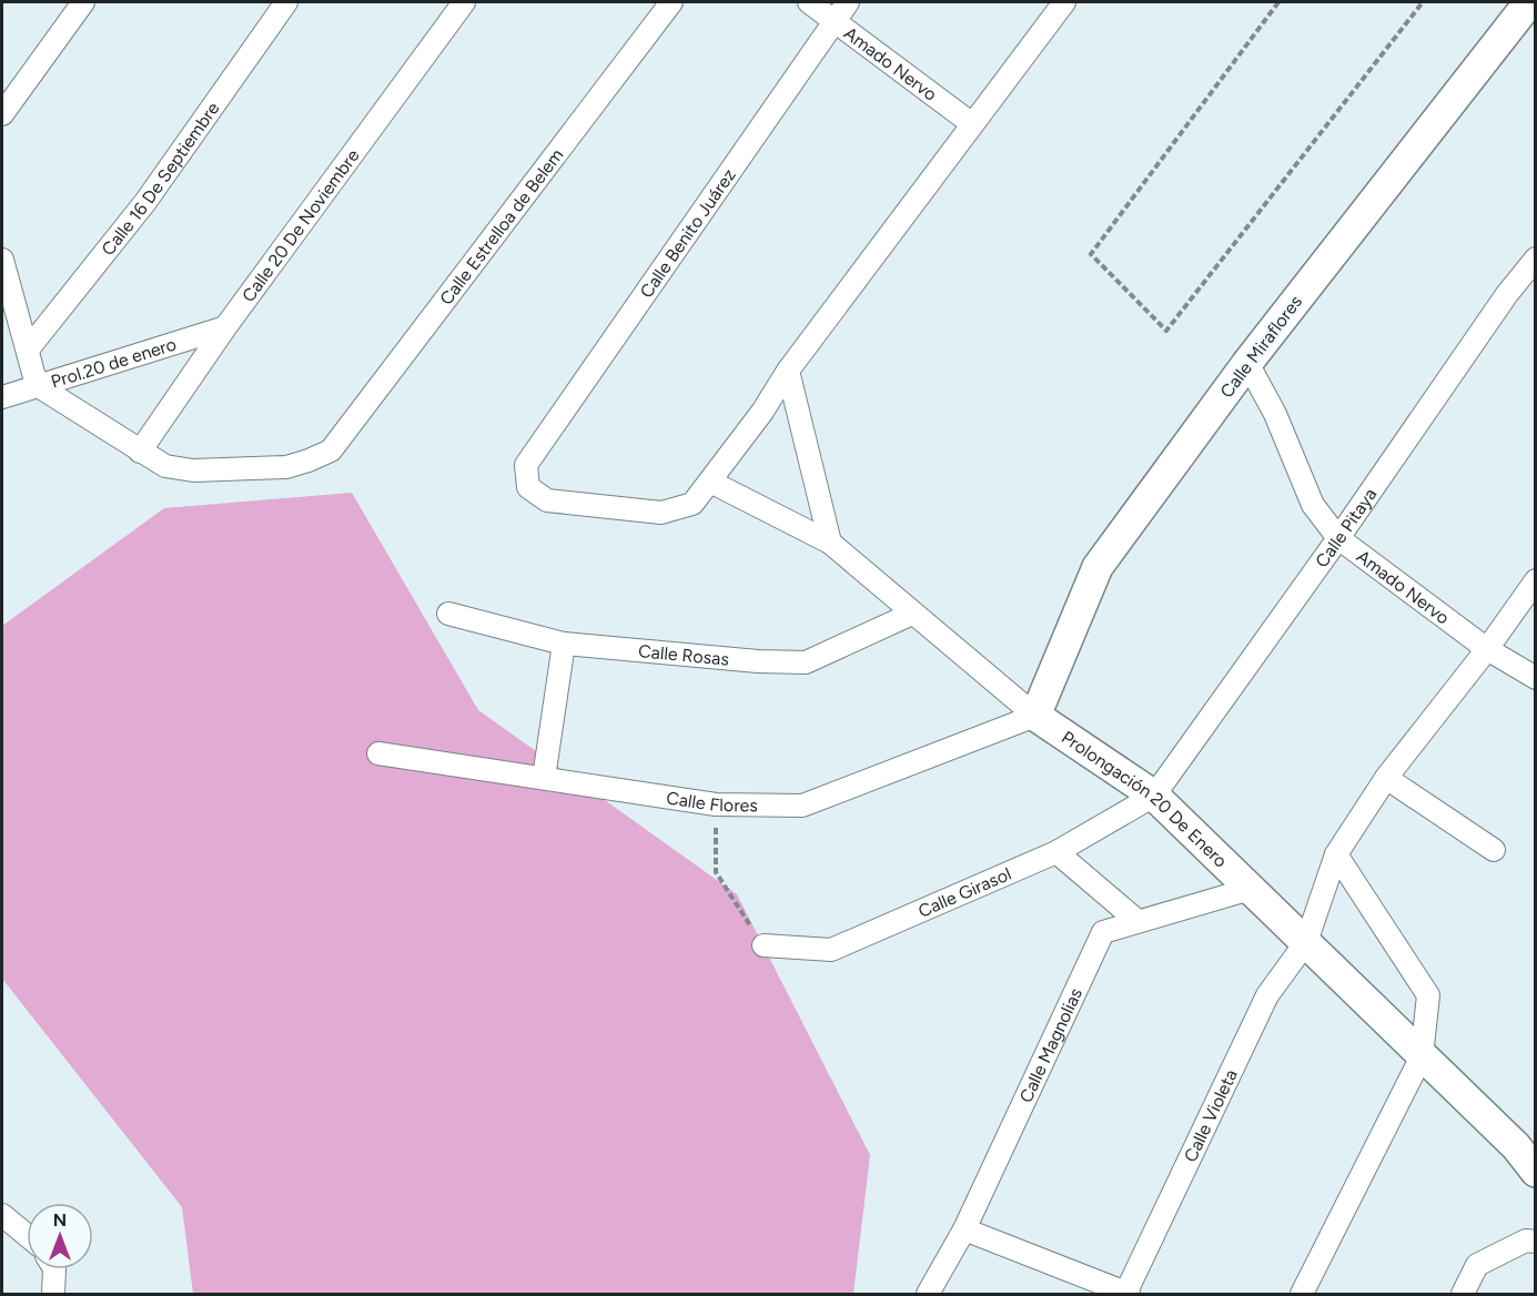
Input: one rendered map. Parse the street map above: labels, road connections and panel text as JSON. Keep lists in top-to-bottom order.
{
  "streets": {
    "main road": ["Calle Miraflores", "Prolongación 20 De Enero"],
    "street": [
      "Amado Nervo",
      "Calle 16 De Septiembre",
      "Calle 20 De Noviembre",
      "Calle Estrelloa de Belem",
      "Calle Benito Juárez",
      "Prol.20 de enero",
      "Calle Pitaya",
      "Calle Rosas",
      "Calle Flores",
      "Calle Girasol",
      "Calle Magnolias",
      "Calle Violeta"
    ]
  },
  "crossings": [
    ["Amado Nervo", "Calle Benito Juárez"],
    ["Amado Nervo", "Calle Miraflores"],
    ["Amado Nervo", "Calle Pitaya"],
    ["Amado Nervo", "Calle Violeta"],
    ["Calle 20 De Noviembre", "Calle Estrelloa de Belem"],
    ["Calle 20 De Noviembre", "Prol.20 de enero"],
    ["Calle Benito Juárez", "Prolongación 20 De Enero"],
    ["Calle Miraflores", "Calle Flores"],
    ["Calle Miraflores", "Prolongación 20 De Enero"],
    ["Calle Pitaya", "Prolongación 20 De Enero"],
    ["Calle Pitaya", "Calle Girasol"],
    ["Calle Rosas", "Prolongación 20 De Enero"],
    ["Calle Flores", "Prolongación 20 De Enero"],
    ["Prolongación 20 De Enero", "Calle Girasol"],
    ["Prolongación 20 De Enero", "Calle Magnolias"],
    ["Prolongación 20 De Enero", "Calle Violeta"]
  ],
  "north": "top"
}
